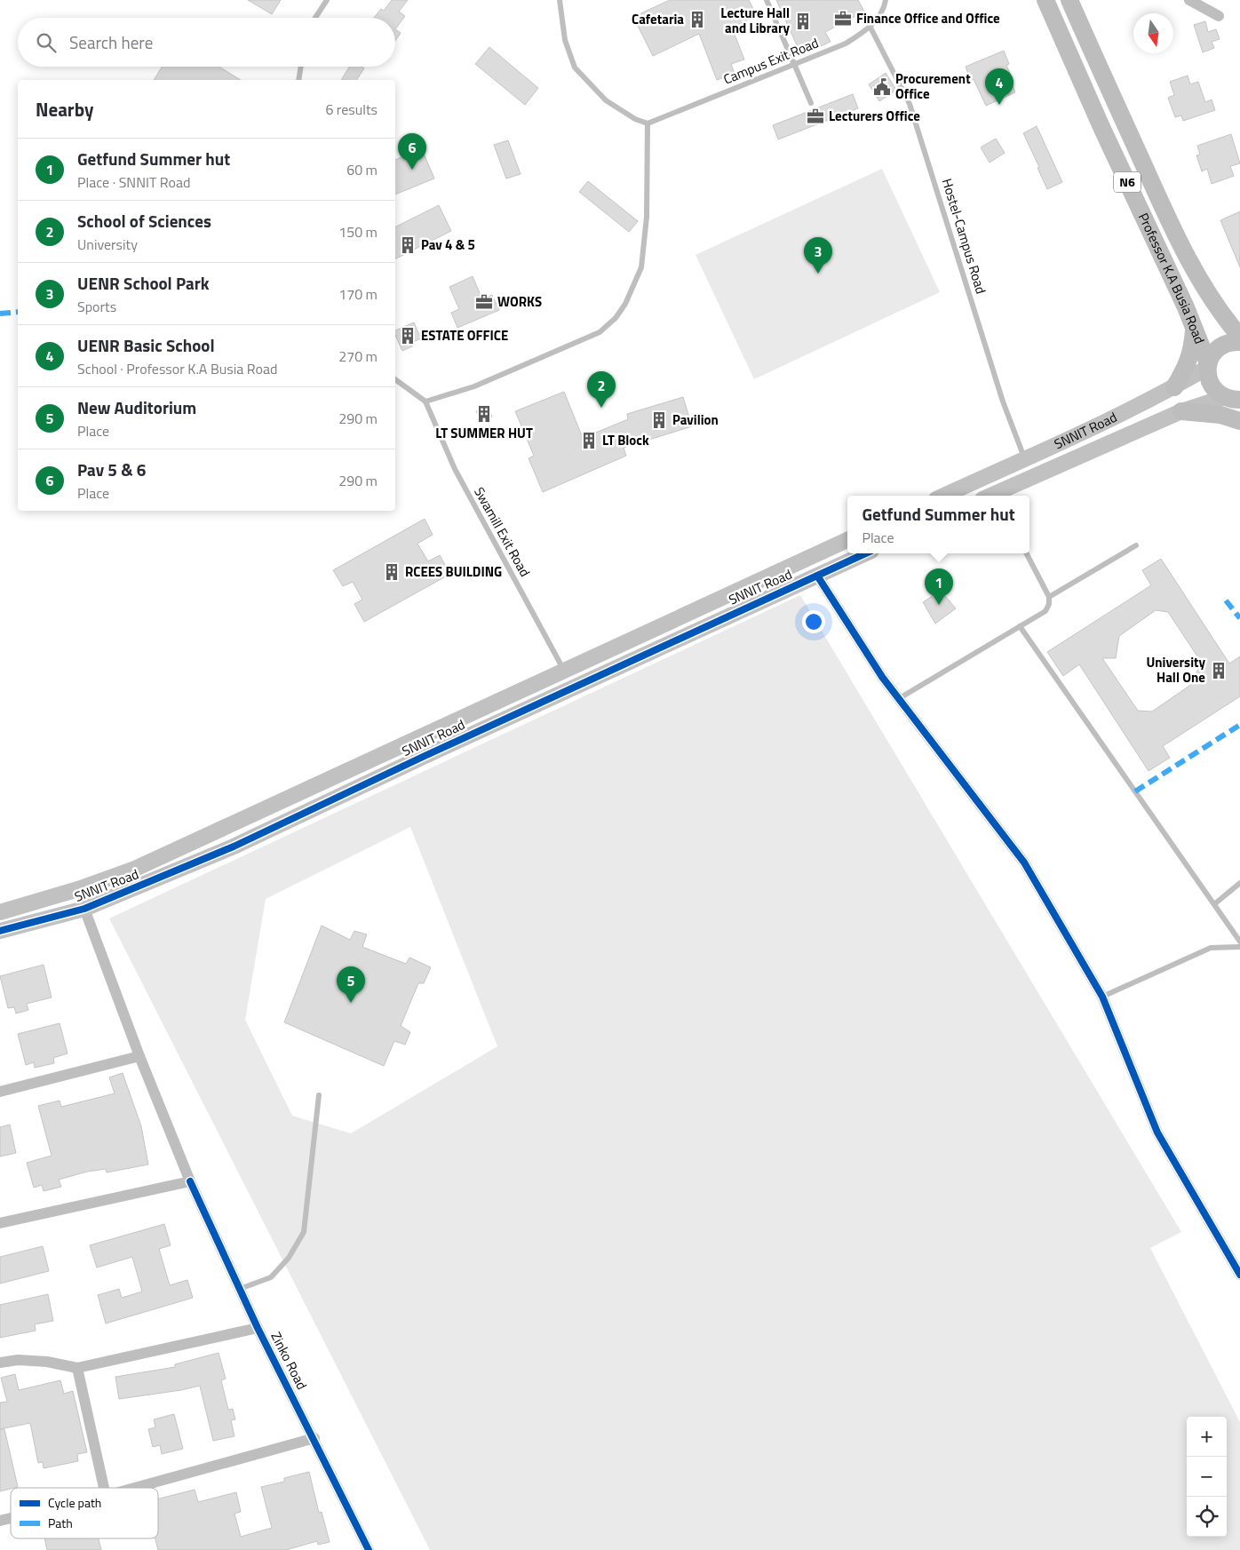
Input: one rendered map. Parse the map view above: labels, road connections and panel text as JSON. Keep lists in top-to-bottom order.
{
  "streets": {
    "main road": ["N6", "Professor K.A Busia Road"],
    "street": ["SNNIT Road", "Zinko Road"],
    "lane": ["Campus Exit Road", "Hostel-Campus Road", "Swamill Exit Road"]
  },
  "crossings": [
    ["Campus Exit Road", "Hostel-Campus Road"],
    ["N6", "Professor K.A Busia Road"],
    ["N6", "SNNIT Road"],
    ["Hostel-Campus Road", "SNNIT Road"],
    ["Professor K.A Busia Road", "SNNIT Road"],
    ["SNNIT Road", "Swamill Exit Road"],
    ["SNNIT Road", "Zinko Road"]
  ],
  "places": {
    "office": ["Finance Office and Office", "Lecturers Office", "WORKS"],
    "building": [
      "Cafetaria",
      "Lecture Hall and Library",
      "Pav 4 & 5",
      "ESTATE OFFICE",
      "LT SUMMER HUT",
      "Pavilion",
      "LT Block",
      "RCEES BUILDING",
      "University Hall One"
    ],
    "public building": ["Procurement Office"]
  },
  "legend": ["Cycle path", "Path"],
  "north": "bottom",
  "page": {
    "search": "Search here",
    "pins": [
      "4",
      "6",
      "3",
      "2",
      "1",
      "5"
    ],
    "heading": ["Nearby", "6 results"],
    "list": [
      {
        "mark": "1",
        "name": "Getfund Summer hut",
        "note": "Place · SNNIT Road",
        "value": "60 m"
      },
      {
        "mark": "2",
        "name": "School of Sciences",
        "note": "University",
        "value": "150 m"
      },
      {
        "mark": "3",
        "name": "UENR School Park",
        "note": "Sports",
        "value": "170 m"
      },
      {
        "mark": "4",
        "name": "UENR Basic School",
        "note": "School · Professor K.A Busia Road",
        "value": "270 m"
      },
      {
        "mark": "5",
        "name": "New Auditorium",
        "note": "Place",
        "value": "290 m"
      },
      {
        "mark": "6",
        "name": "Pav 5 & 6",
        "note": "Place",
        "value": "290 m"
      }
    ],
    "popup": ["Getfund Summer hut", "Place"],
    "map_buttons": ["+", "−"]
  }
}
